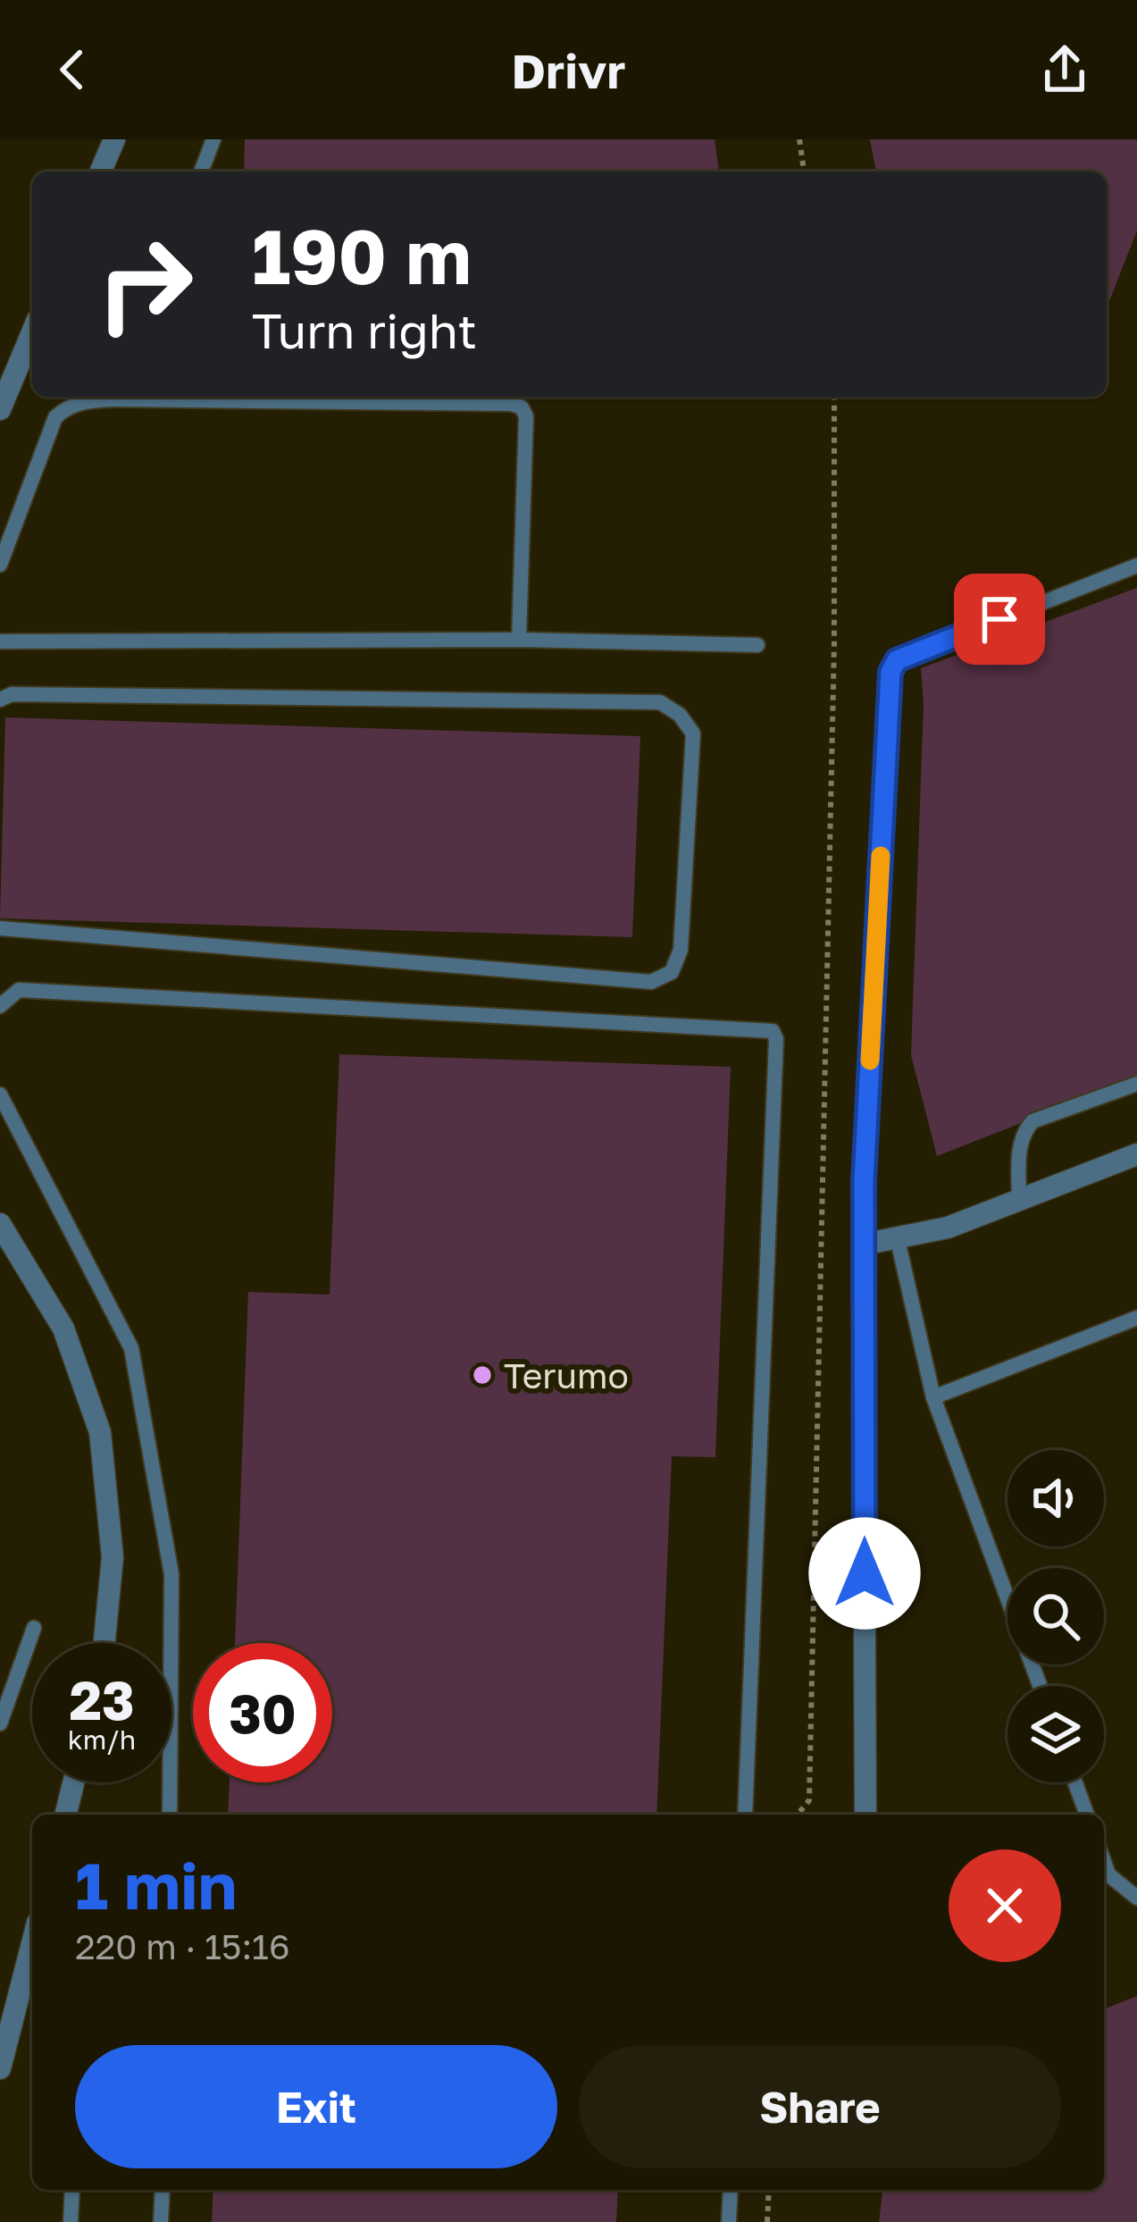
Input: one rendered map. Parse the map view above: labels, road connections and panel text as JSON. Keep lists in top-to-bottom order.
{
  "places": ["Terumo"],
  "page": {
    "header": "Drivr",
    "turn": ["190 m", "Turn right"],
    "speed": "23 km/h",
    "limit": "30",
    "heading": ["1 min", "220 m · 15:16"],
    "buttons": ["Exit", "Share"]
  }
}
